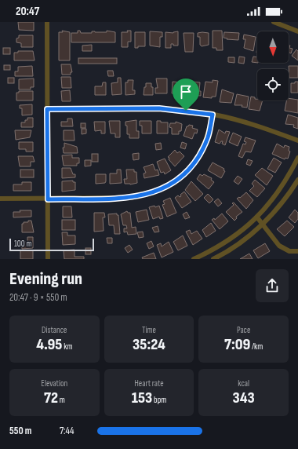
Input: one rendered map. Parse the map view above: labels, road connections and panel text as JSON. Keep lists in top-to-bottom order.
{
  "scale_bar": "100 m",
  "north": "bottom",
  "page": {
    "status": "20:47",
    "scale": "100 m",
    "heading": ["Evening run", "20:47 · 9 × 550 m"],
    "stats": [
      ["Distance", "4.95 km"],
      ["Time", "35:24"],
      ["Pace", "7:09 /km"],
      ["Elevation", "72 m"],
      ["Heart rate", "153 bpm"],
      ["kcal", "343"]
    ],
    "list": [
      {
        "name": "550 m",
        "note": "7:44"
      }
    ]
  }
}
